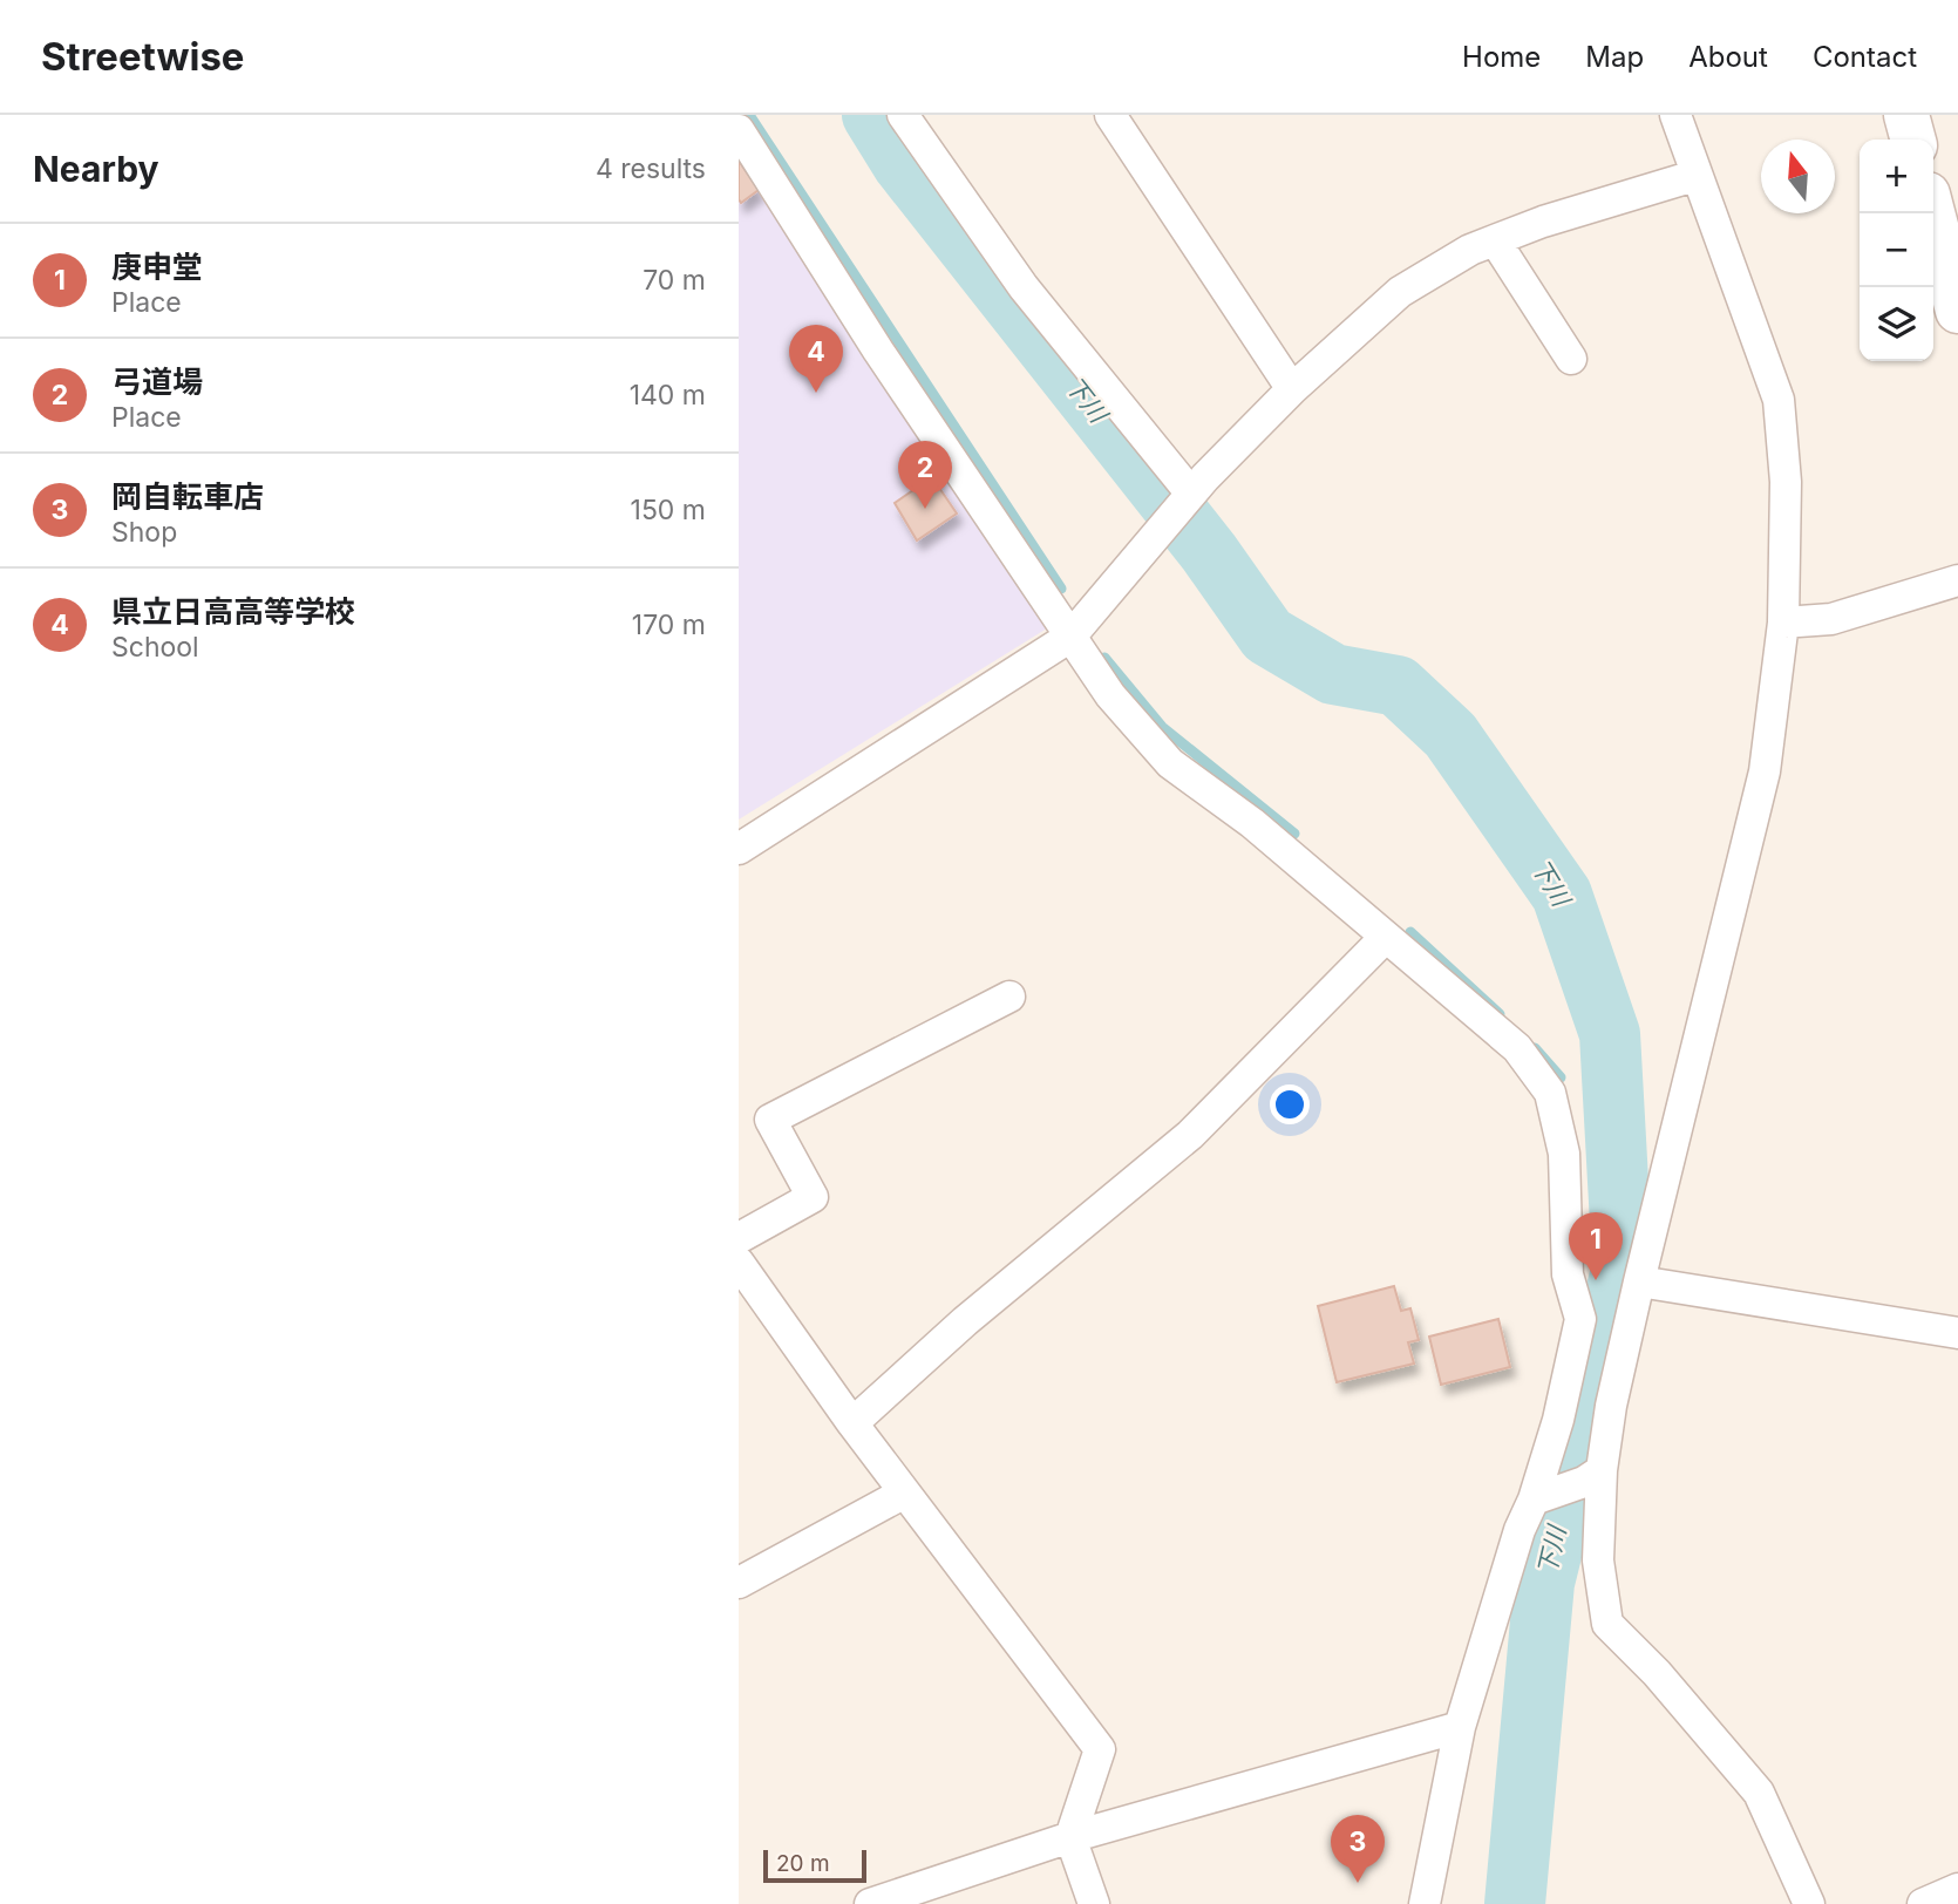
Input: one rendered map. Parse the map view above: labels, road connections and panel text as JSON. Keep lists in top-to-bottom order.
{
  "water": ["下川"],
  "scale_bar": "20 m",
  "north": "top",
  "page": {
    "header": "Streetwise",
    "nav": [
      "Home",
      "Map",
      "About",
      "Contact"
    ],
    "heading": ["Nearby", "4 results"],
    "map_buttons": ["+", "−"],
    "list": [
      {
        "mark": "1",
        "name": "庚申堂",
        "note": "Place",
        "value": "70 m"
      },
      {
        "mark": "2",
        "name": "弓道場",
        "note": "Place",
        "value": "140 m"
      },
      {
        "mark": "3",
        "name": "岡自転車店",
        "note": "Shop",
        "value": "150 m"
      },
      {
        "mark": "4",
        "name": "県立日高高等学校",
        "note": "School",
        "value": "170 m"
      }
    ],
    "pins": [
      "4",
      "2",
      "1",
      "3"
    ],
    "scale": "20 m"
  }
}
